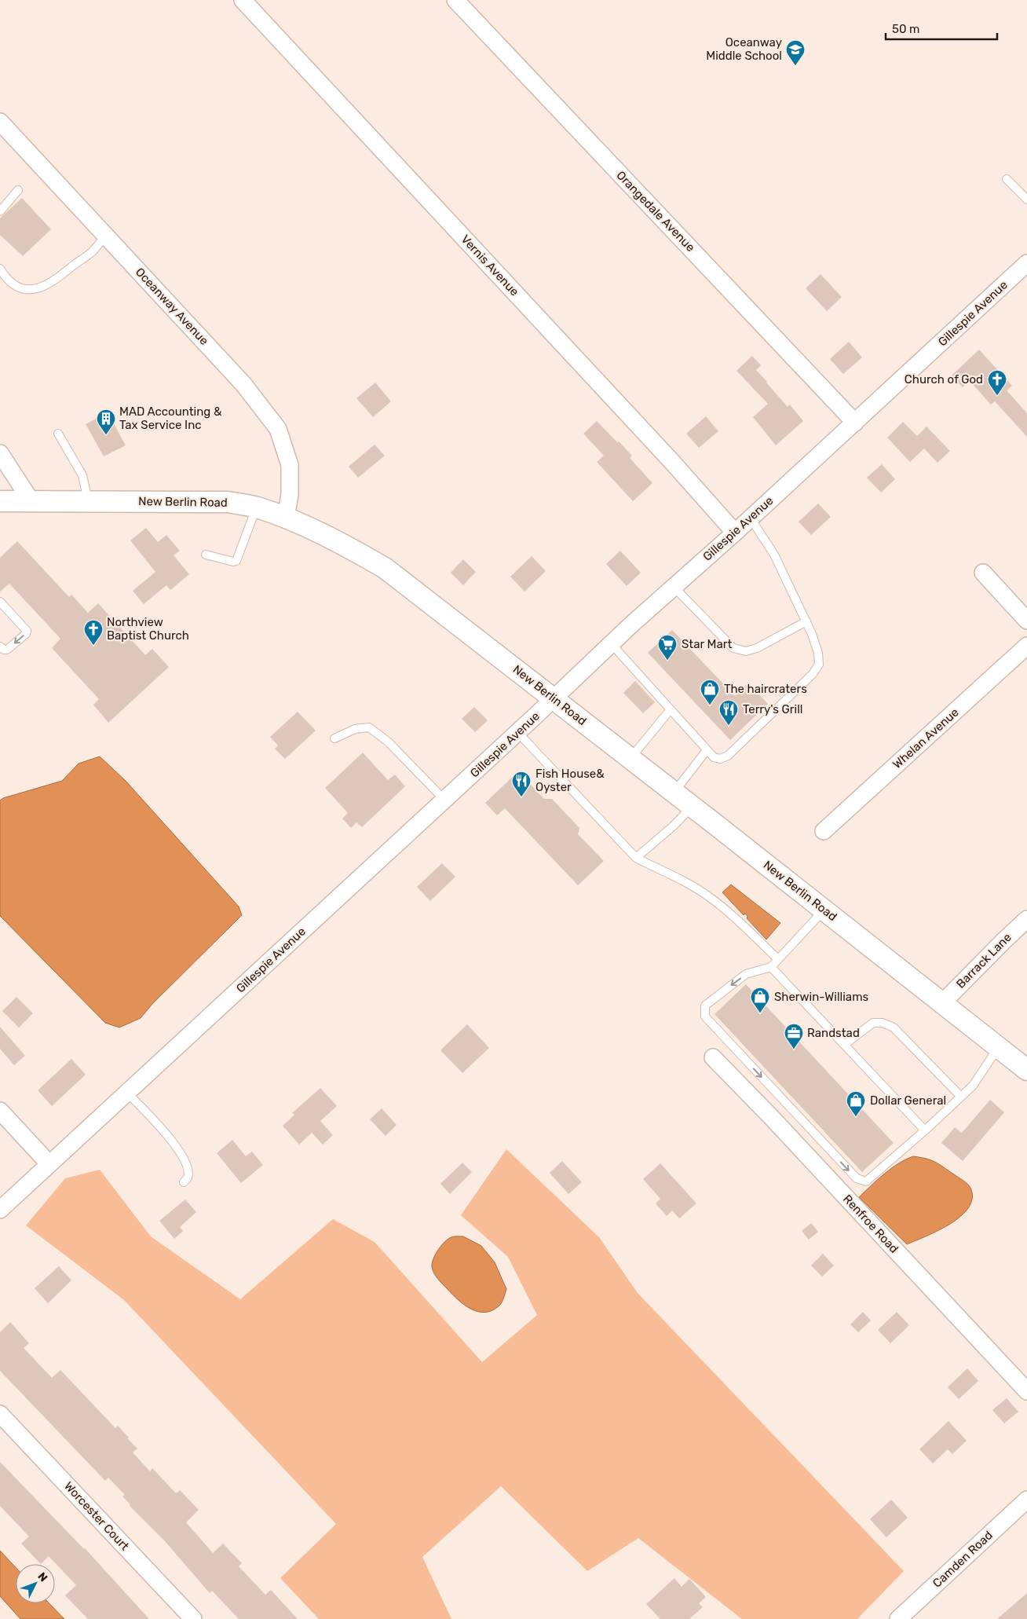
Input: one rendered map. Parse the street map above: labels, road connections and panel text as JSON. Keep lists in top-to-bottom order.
{
  "streets": {
    "street": [
      "Orangedale Avenue",
      "Vernis Avenue",
      "Oceanway Avenue",
      "Gillespie Avenue",
      "New Berlin Road",
      "Whelan Avenue",
      "Barrack Lane",
      "Renfroe Road",
      "Worcester Court",
      "Camden Road"
    ]
  },
  "crossings": [
    ["Orangedale Avenue", "Gillespie Avenue"],
    ["Vernis Avenue", "Gillespie Avenue"],
    ["Oceanway Avenue", "New Berlin Road"],
    ["Gillespie Avenue", "New Berlin Road"],
    ["New Berlin Road", "Barrack Lane"]
  ],
  "places": {
    "school or university": ["Oceanway Middle School"],
    "church": ["Church of God", "Northview Baptist Church"],
    "building": ["MAD Accounting & Tax Service Inc"],
    "supermarket": ["Star Mart"],
    "shop": ["The haircraters", "Sherwin-Williams", "Dollar General"],
    "restaurant": ["Terry's Grill", "Fish House& Oyster"],
    "office": ["Randstad"]
  },
  "scale_bar": "50 m",
  "north": "top right"
}
